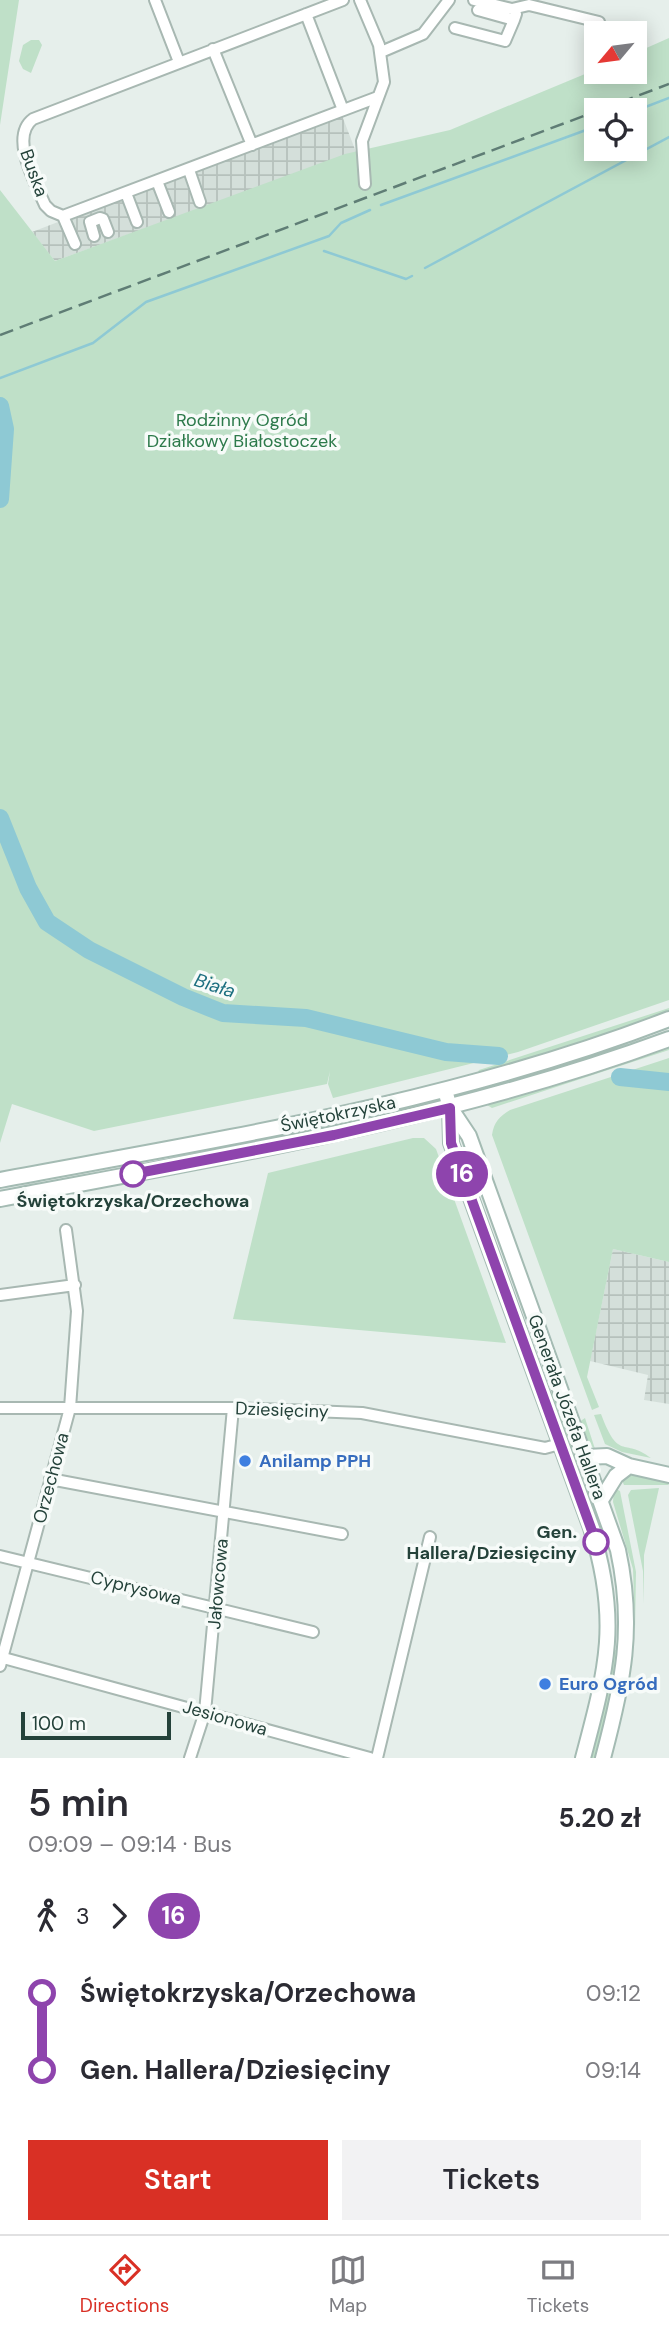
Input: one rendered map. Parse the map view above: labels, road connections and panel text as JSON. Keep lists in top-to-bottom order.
{
  "streets": {
    "main road": ["Świętokrzyska", "Generała Józefa Hallera"],
    "street": [
      "Buska",
      "Dziesięciny",
      "Orzechowa",
      "Jałowcowa",
      "Cyprysowa",
      "Jesionowa"
    ]
  },
  "crossings": [
    ["Świętokrzyska", "Generała Józefa Hallera"],
    ["Generała Józefa Hallera", "Dziesięciny"],
    ["Dziesięciny", "Orzechowa"],
    ["Dziesięciny", "Jałowcowa"],
    ["Orzechowa", "Cyprysowa"],
    ["Orzechowa", "Jesionowa"],
    ["Jałowcowa", "Cyprysowa"],
    ["Jałowcowa", "Jesionowa"]
  ],
  "water": ["Biała"],
  "parks": ["Rodzinny Ogród Działkowy Białostoczek"],
  "places": [
    "Świętokrzyska/Orzechowa",
    "Anilamp PPH",
    "Gen. Hallera/Dziesięciny",
    "Euro Ogród"
  ],
  "lines": ["bus line 16"],
  "scale_bar": "100 m",
  "north": "bottom left",
  "page": {
    "on_map": "16",
    "scale": "100 m",
    "heading": ["5 min", "09:09 – 09:14 · Bus", "5.20 zł"],
    "legs": ["3", "16"],
    "list": [
      {
        "name": "Świętokrzyska/Orzechowa",
        "value": "09:12"
      },
      {
        "name": "Gen. Hallera/Dziesięciny",
        "value": "09:14"
      }
    ],
    "buttons": ["Start", "Tickets"],
    "tabs": ["Directions", "Map", "Tickets"]
  }
}
